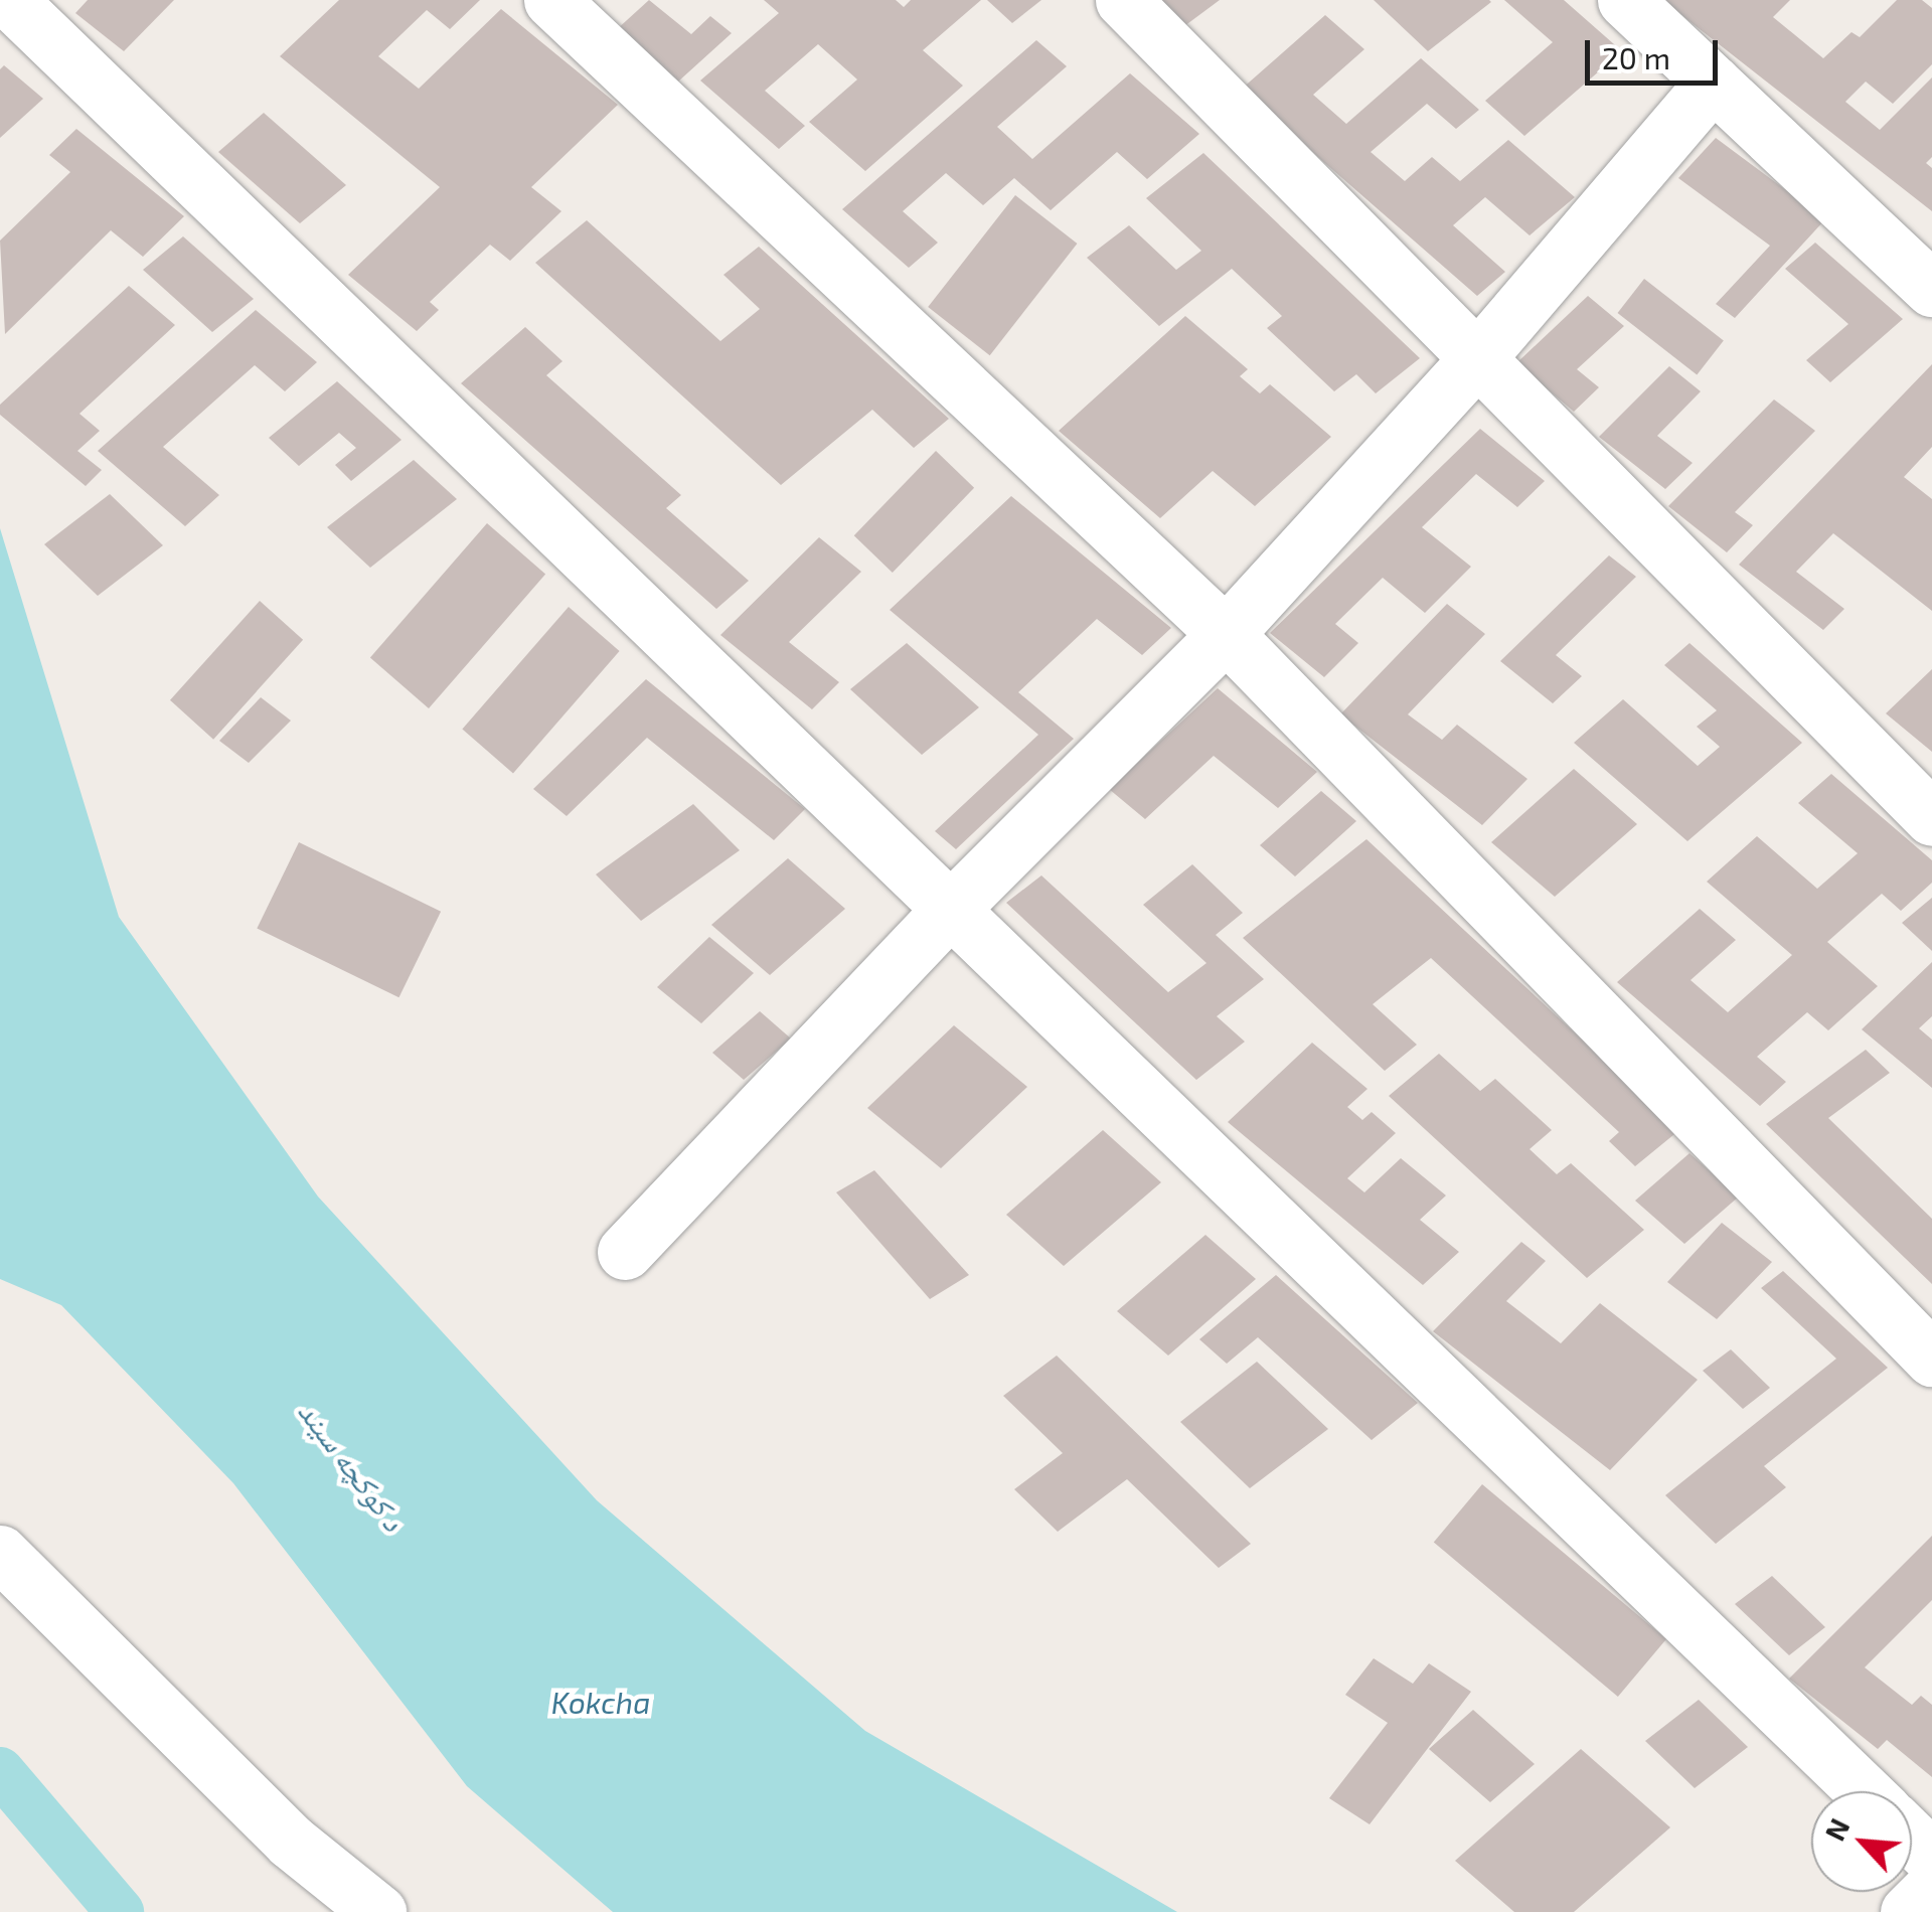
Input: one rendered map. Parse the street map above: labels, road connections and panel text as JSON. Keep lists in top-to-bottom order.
{
  "water": ["د کوکچه سیند", "Kokcha"],
  "scale_bar": "20 m",
  "north": "top left"
}
